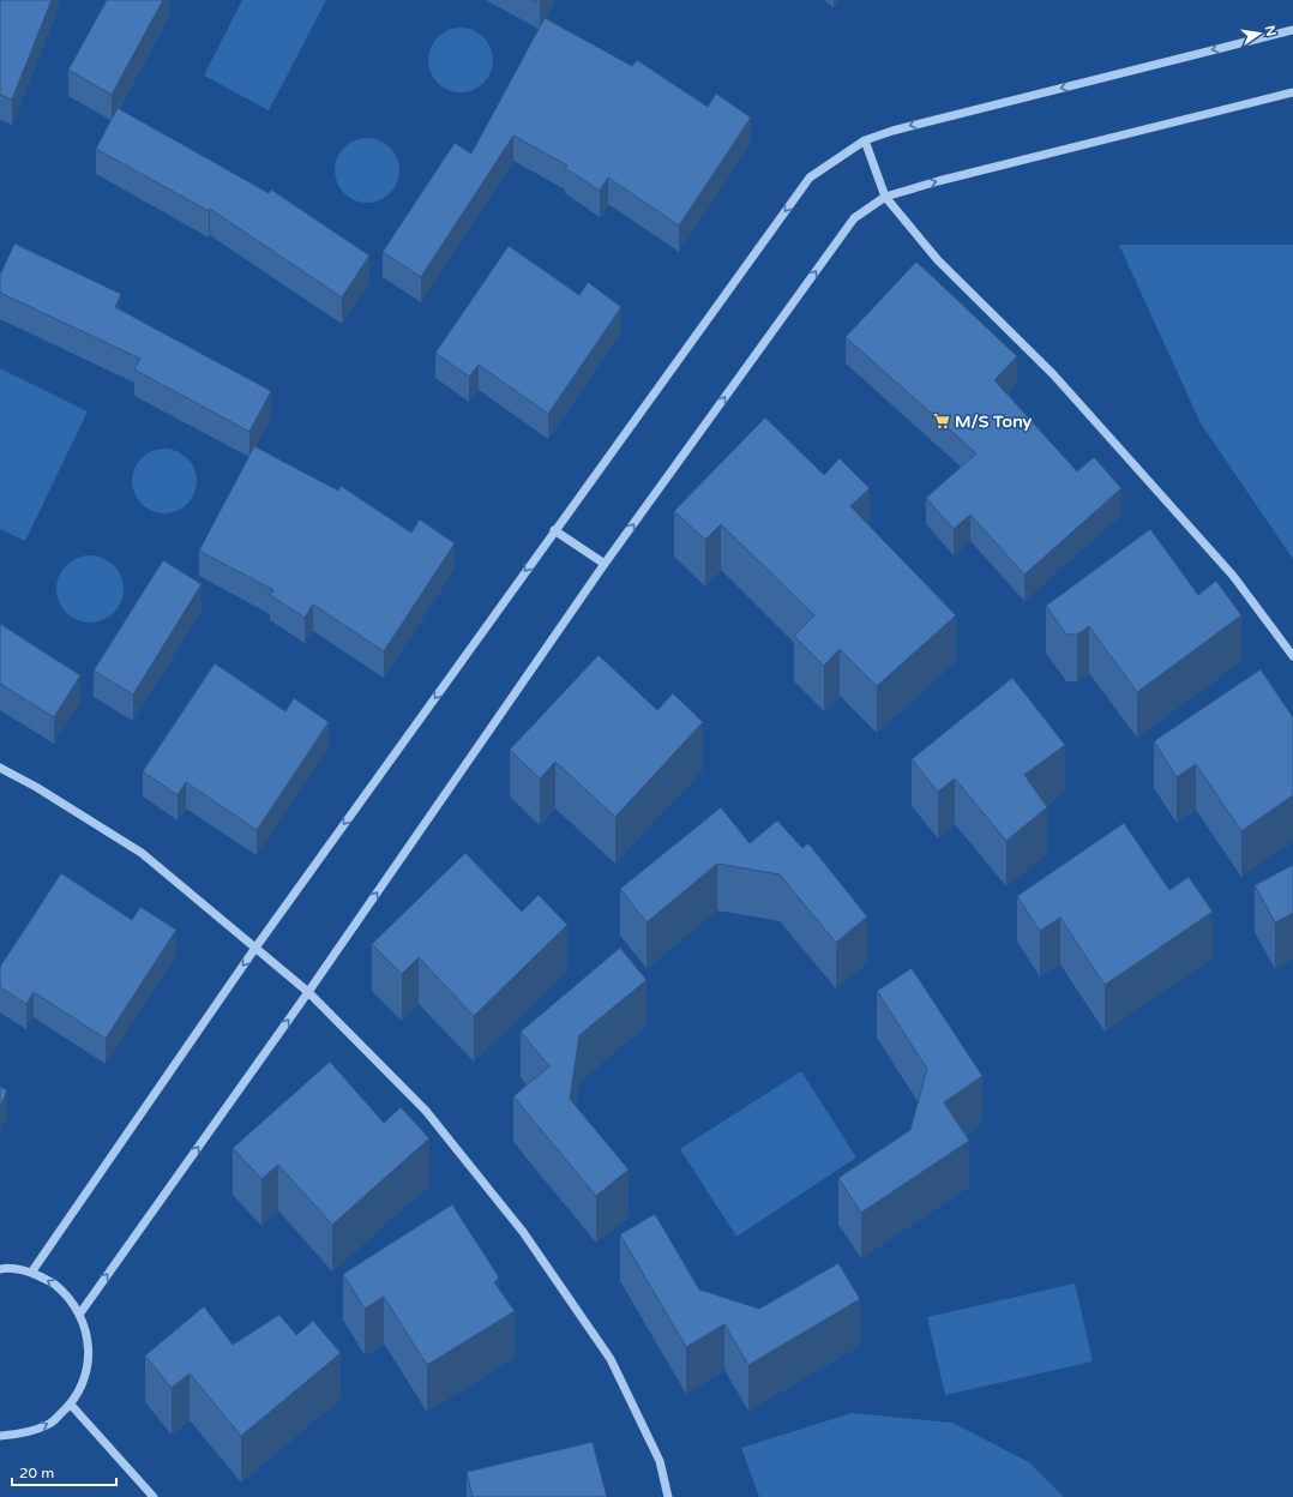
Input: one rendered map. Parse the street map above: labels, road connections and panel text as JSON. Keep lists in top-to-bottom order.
{
  "places": {
    "supermarket": ["M/S Tony"]
  },
  "scale_bar": "20 m",
  "north": "right"
}
